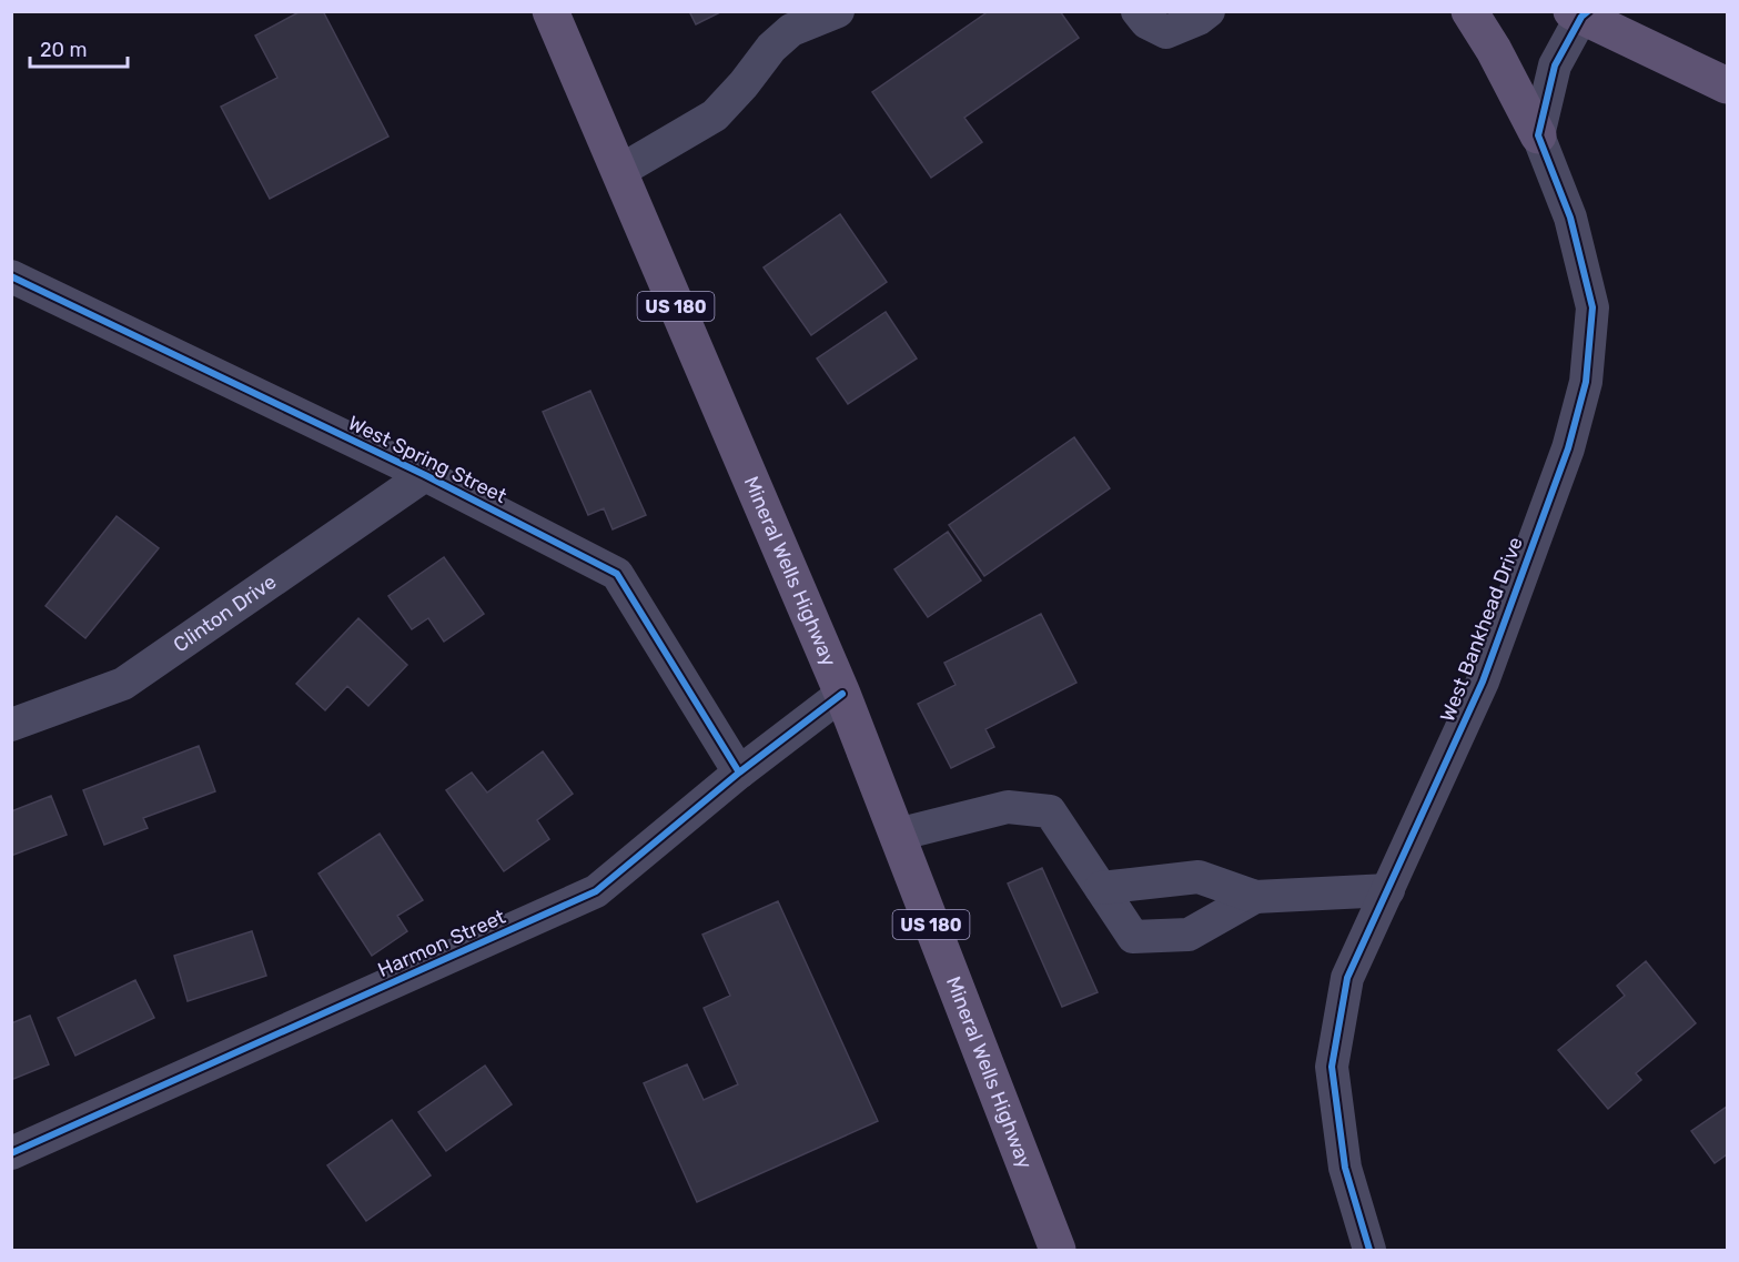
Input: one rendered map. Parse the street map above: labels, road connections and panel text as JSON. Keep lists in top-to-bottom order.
{
  "streets": {
    "main road": ["US 180", "Mineral Wells Highway"],
    "street": [
      "West Spring Street",
      "Clinton Drive",
      "West Bankhead Drive",
      "Harmon Street"
    ]
  },
  "crossings": [
    ["West Spring Street", "Clinton Drive"],
    ["West Spring Street", "Harmon Street"],
    ["Mineral Wells Highway", "Harmon Street"]
  ],
  "scale_bar": "20 m"
}
